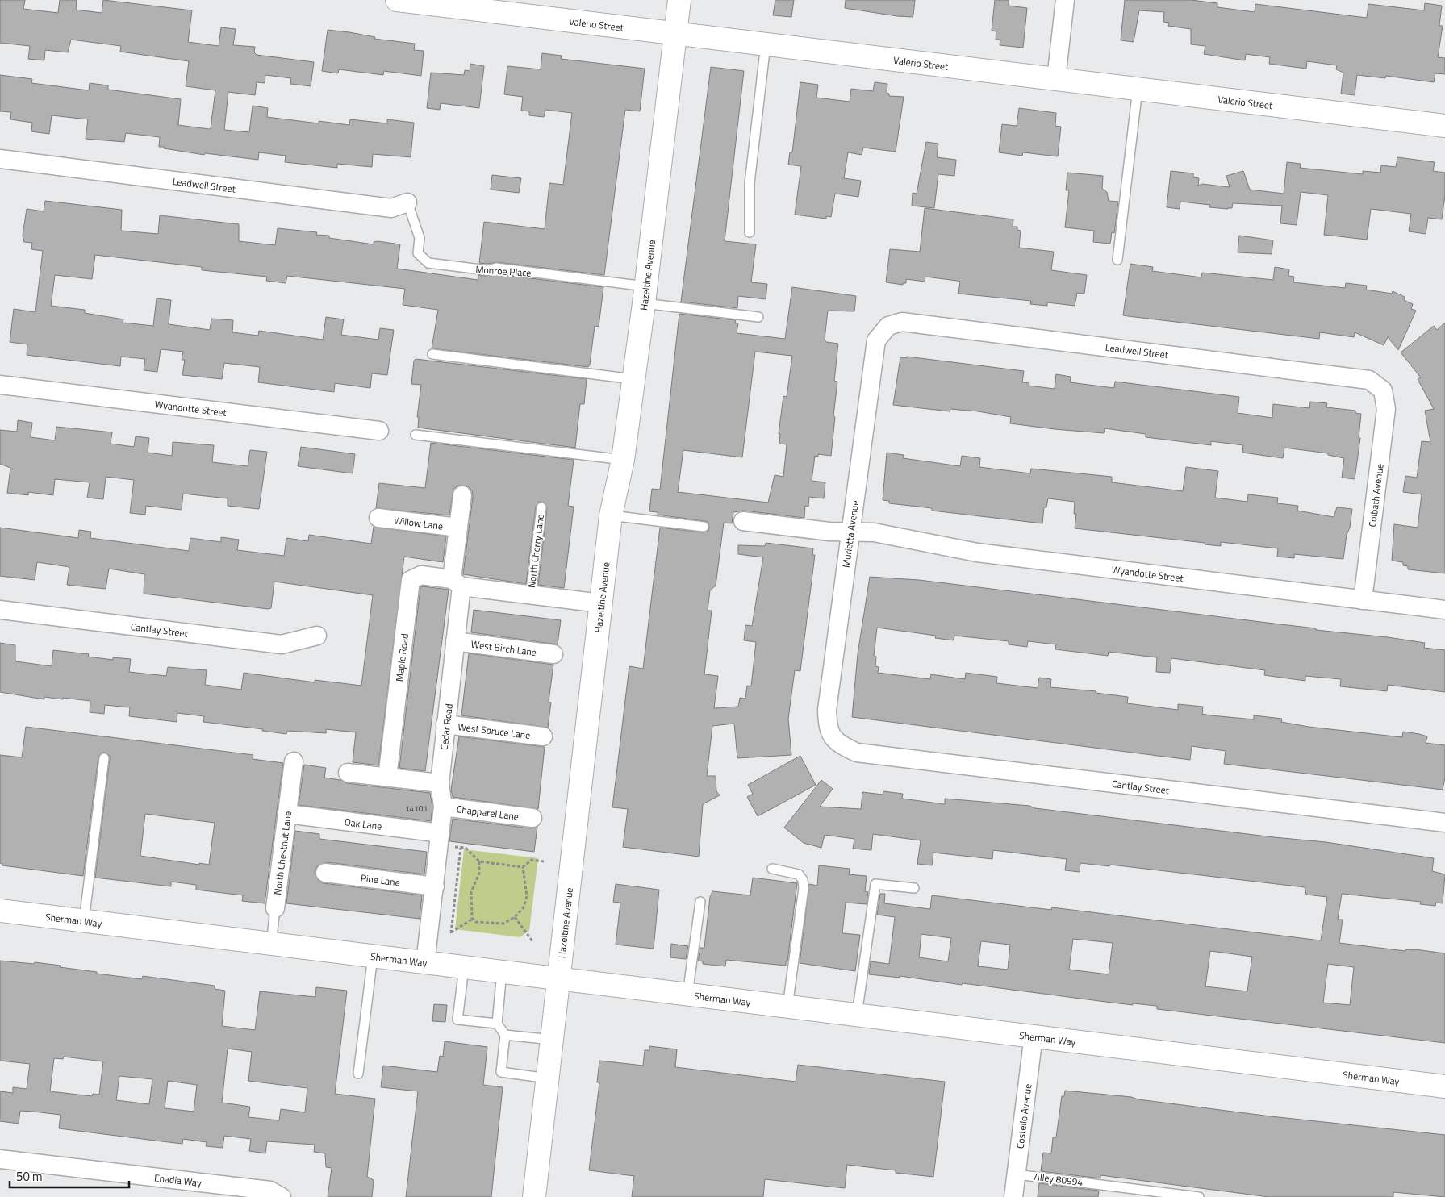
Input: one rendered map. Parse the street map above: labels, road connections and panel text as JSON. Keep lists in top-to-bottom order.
{
  "streets": {
    "street": [
      "Valerio Street",
      "Leadwell Street",
      "Hazeltine Avenue",
      "Wyandotte Street",
      "Colbath Avenue",
      "Willow Lane",
      "Murietta Avenue",
      "Cantlay Street",
      "West Birch Lane",
      "Maple Road",
      "Cedar Road",
      "West Spruce Lane",
      "Chapparel Lane",
      "Oak Lane",
      "North Chestnut Lane",
      "Pine Lane",
      "Sherman Way",
      "Costello Avenue",
      "Enadia Way"
    ],
    "lane": ["Monroe Place", "North Cherry Lane", "Alley 80994"]
  },
  "crossings": [
    ["Valerio Street", "Hazeltine Avenue"],
    ["Leadwell Street", "Monroe Place"],
    ["Leadwell Street", "Colbath Avenue"],
    ["Leadwell Street", "Murietta Avenue"],
    ["Monroe Place", "Hazeltine Avenue"],
    ["Hazeltine Avenue", "Maple Road"],
    ["Hazeltine Avenue", "Sherman Way"],
    ["Wyandotte Street", "Colbath Avenue"],
    ["Wyandotte Street", "Murietta Avenue"],
    ["Willow Lane", "Cedar Road"],
    ["Murietta Avenue", "Cantlay Street"],
    ["North Cherry Lane", "Maple Road"],
    ["West Birch Lane", "Cedar Road"],
    ["Maple Road", "Cedar Road"],
    ["Cedar Road", "West Spruce Lane"],
    ["Cedar Road", "Chapparel Lane"],
    ["Cedar Road", "Oak Lane"],
    ["Cedar Road", "Pine Lane"],
    ["Cedar Road", "Sherman Way"],
    ["Oak Lane", "North Chestnut Lane"],
    ["North Chestnut Lane", "Sherman Way"],
    ["Sherman Way", "Costello Avenue"],
    ["Costello Avenue", "Alley 80994"]
  ],
  "house_numbers": ["14101"],
  "scale_bar": "50 m"
}
